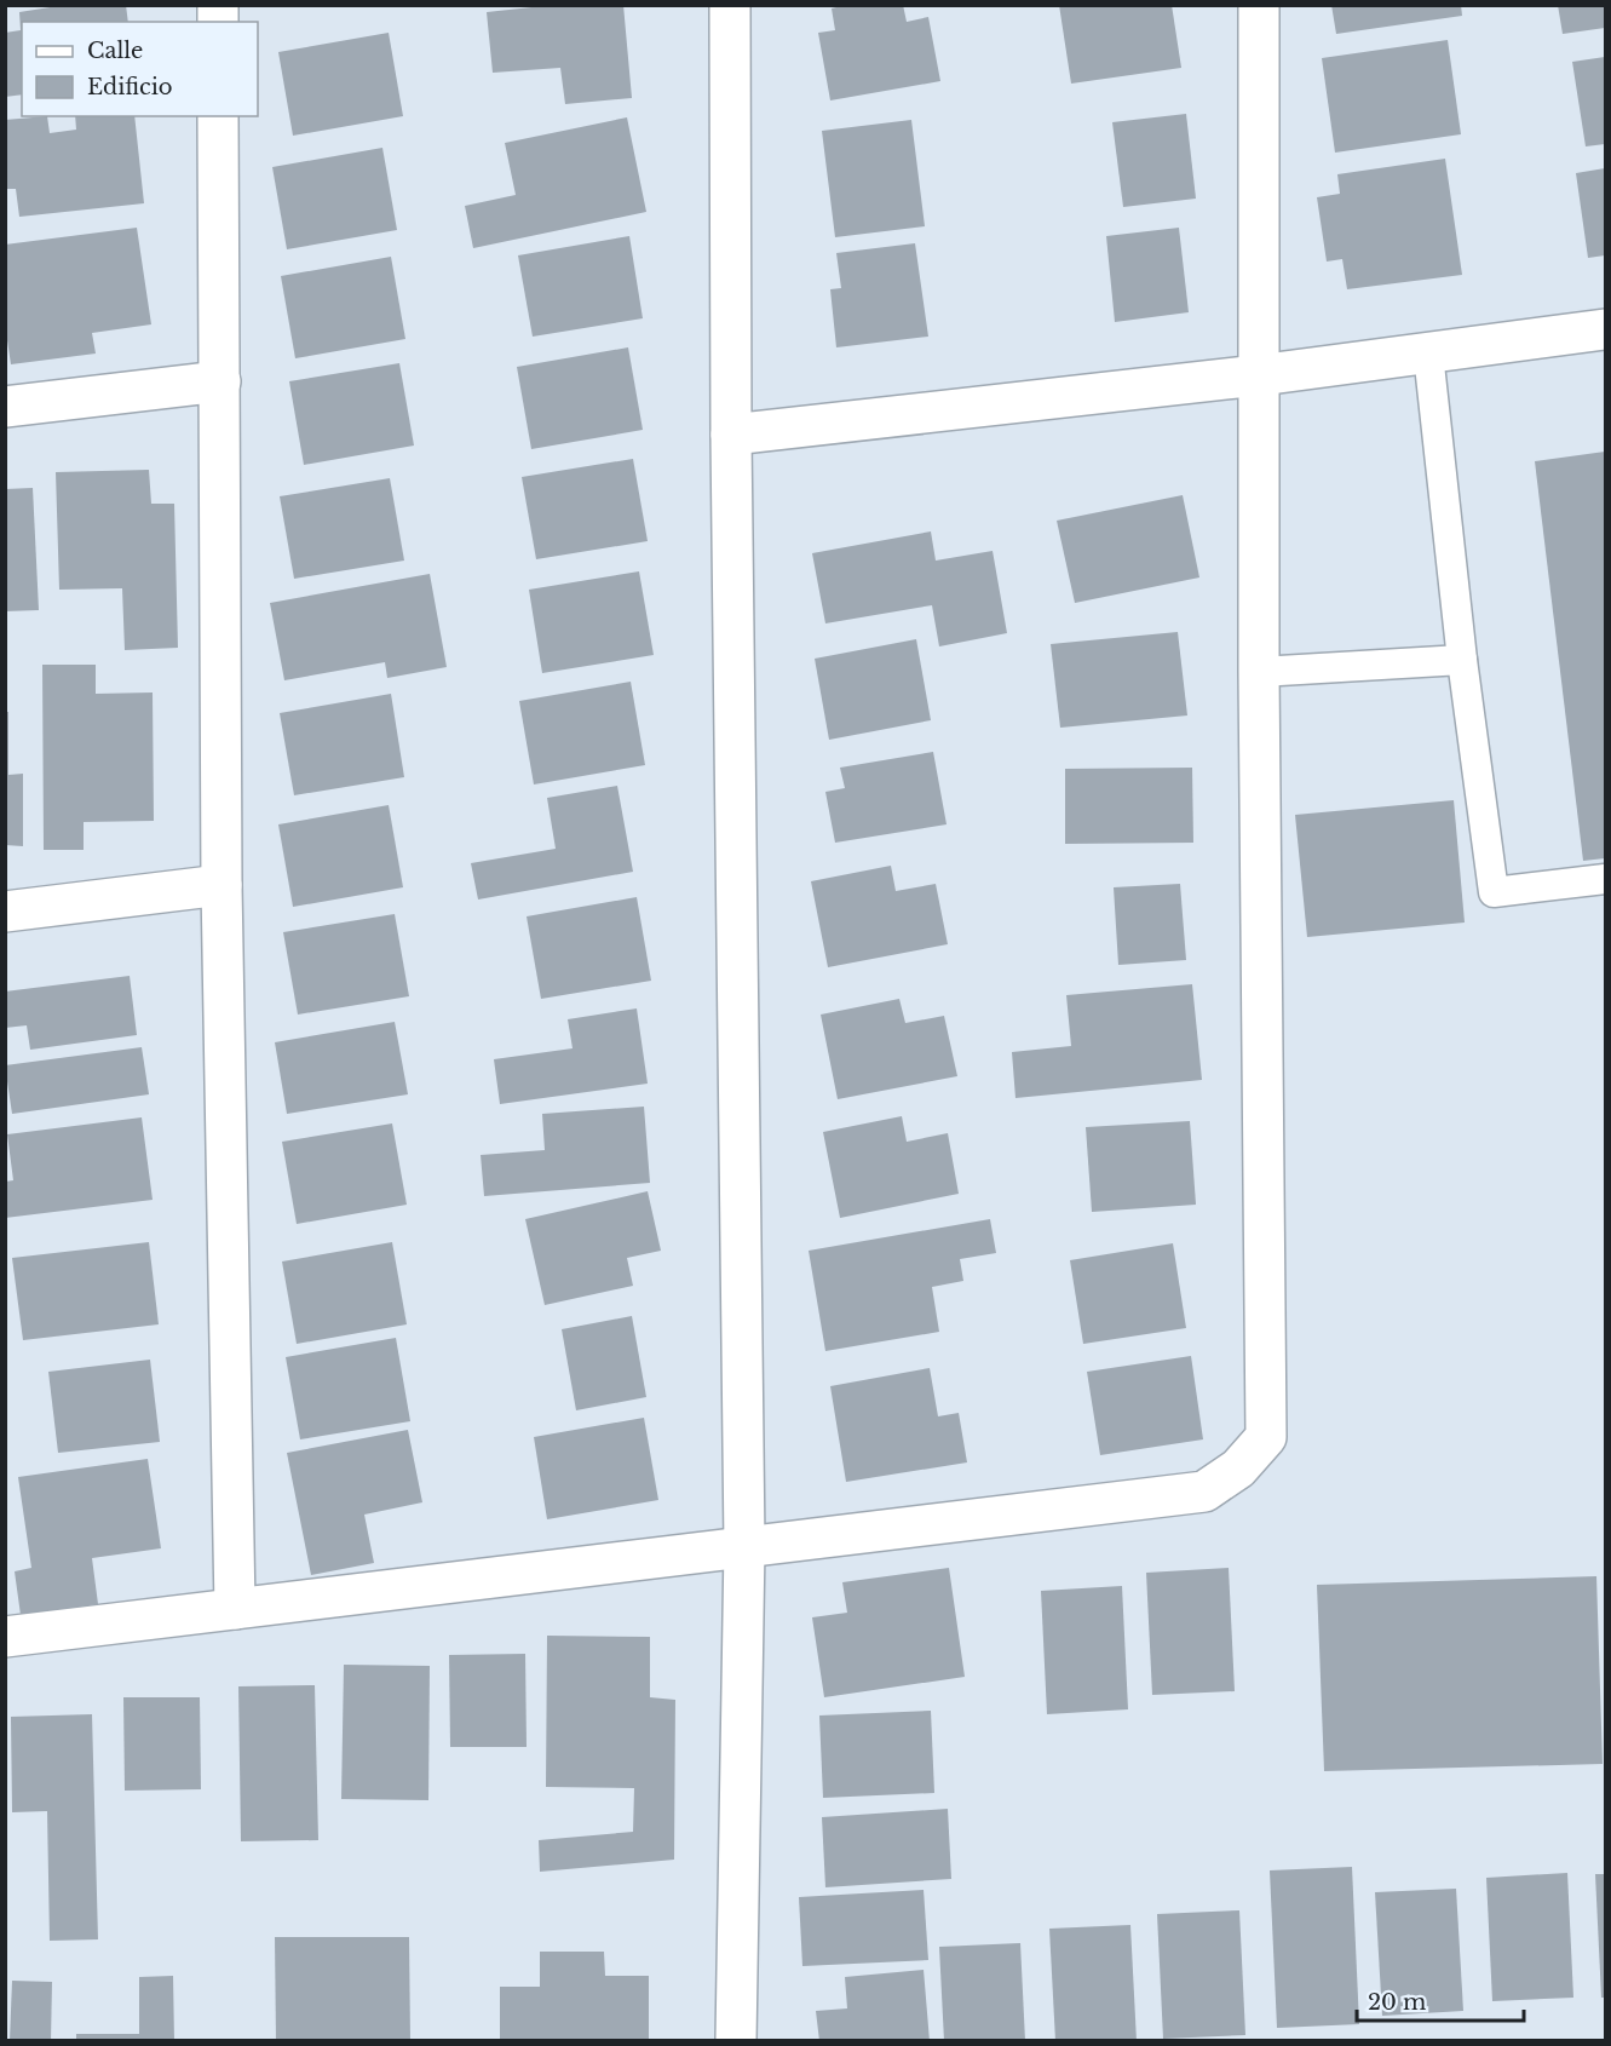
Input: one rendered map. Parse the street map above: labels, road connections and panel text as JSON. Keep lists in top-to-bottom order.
{
  "legend": ["Calle", "Edificio"],
  "scale_bar": "20 m"
}
